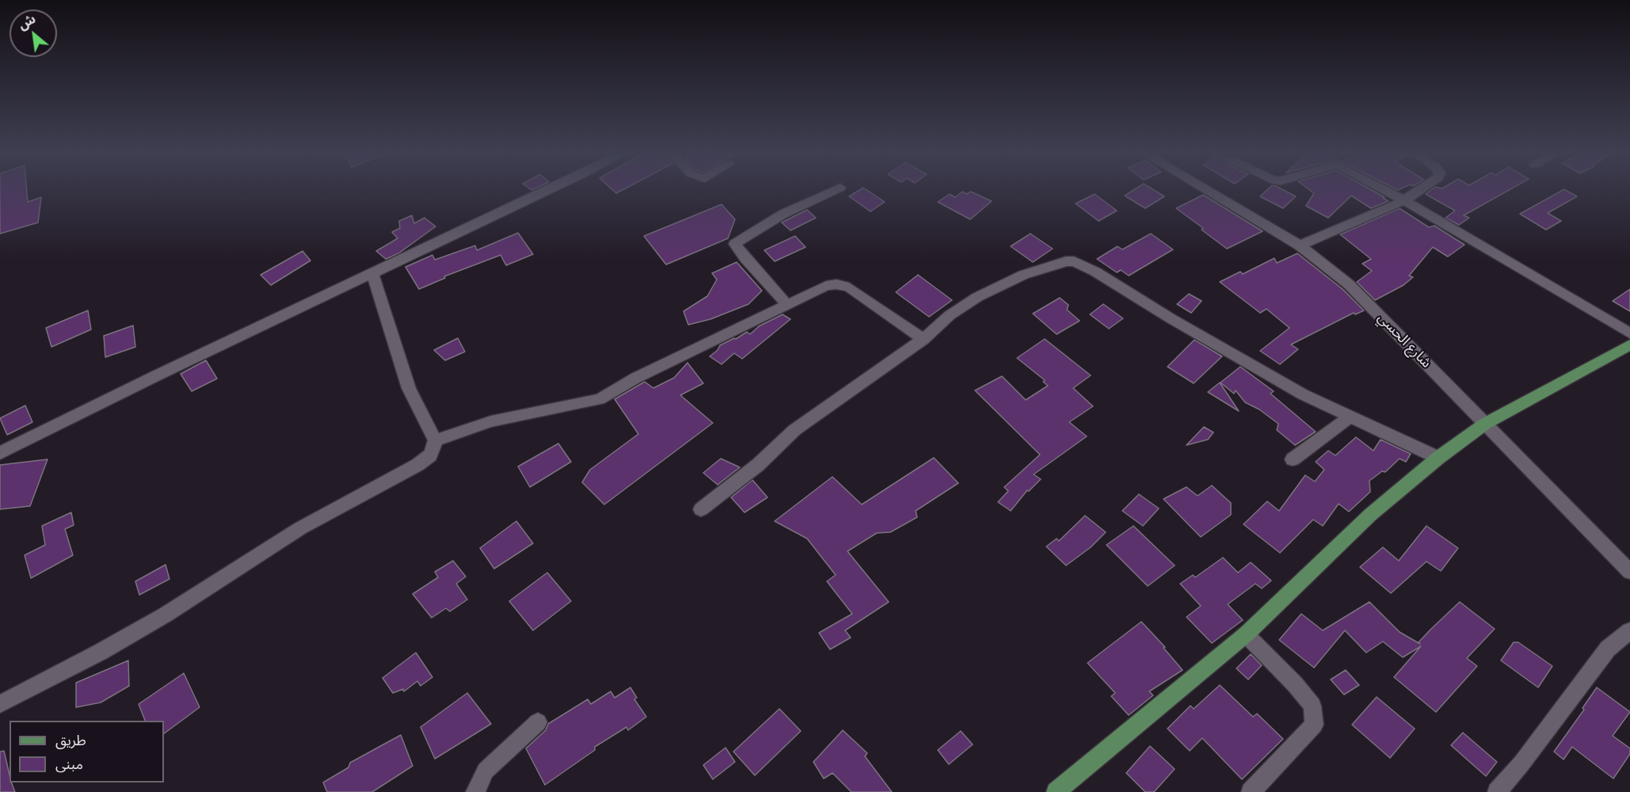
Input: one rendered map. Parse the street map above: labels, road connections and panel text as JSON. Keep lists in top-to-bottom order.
{
  "streets": {
    "street": ["شارع الحسي"]
  },
  "legend": ["طريق", "مبنى"],
  "north": "top left"
}
